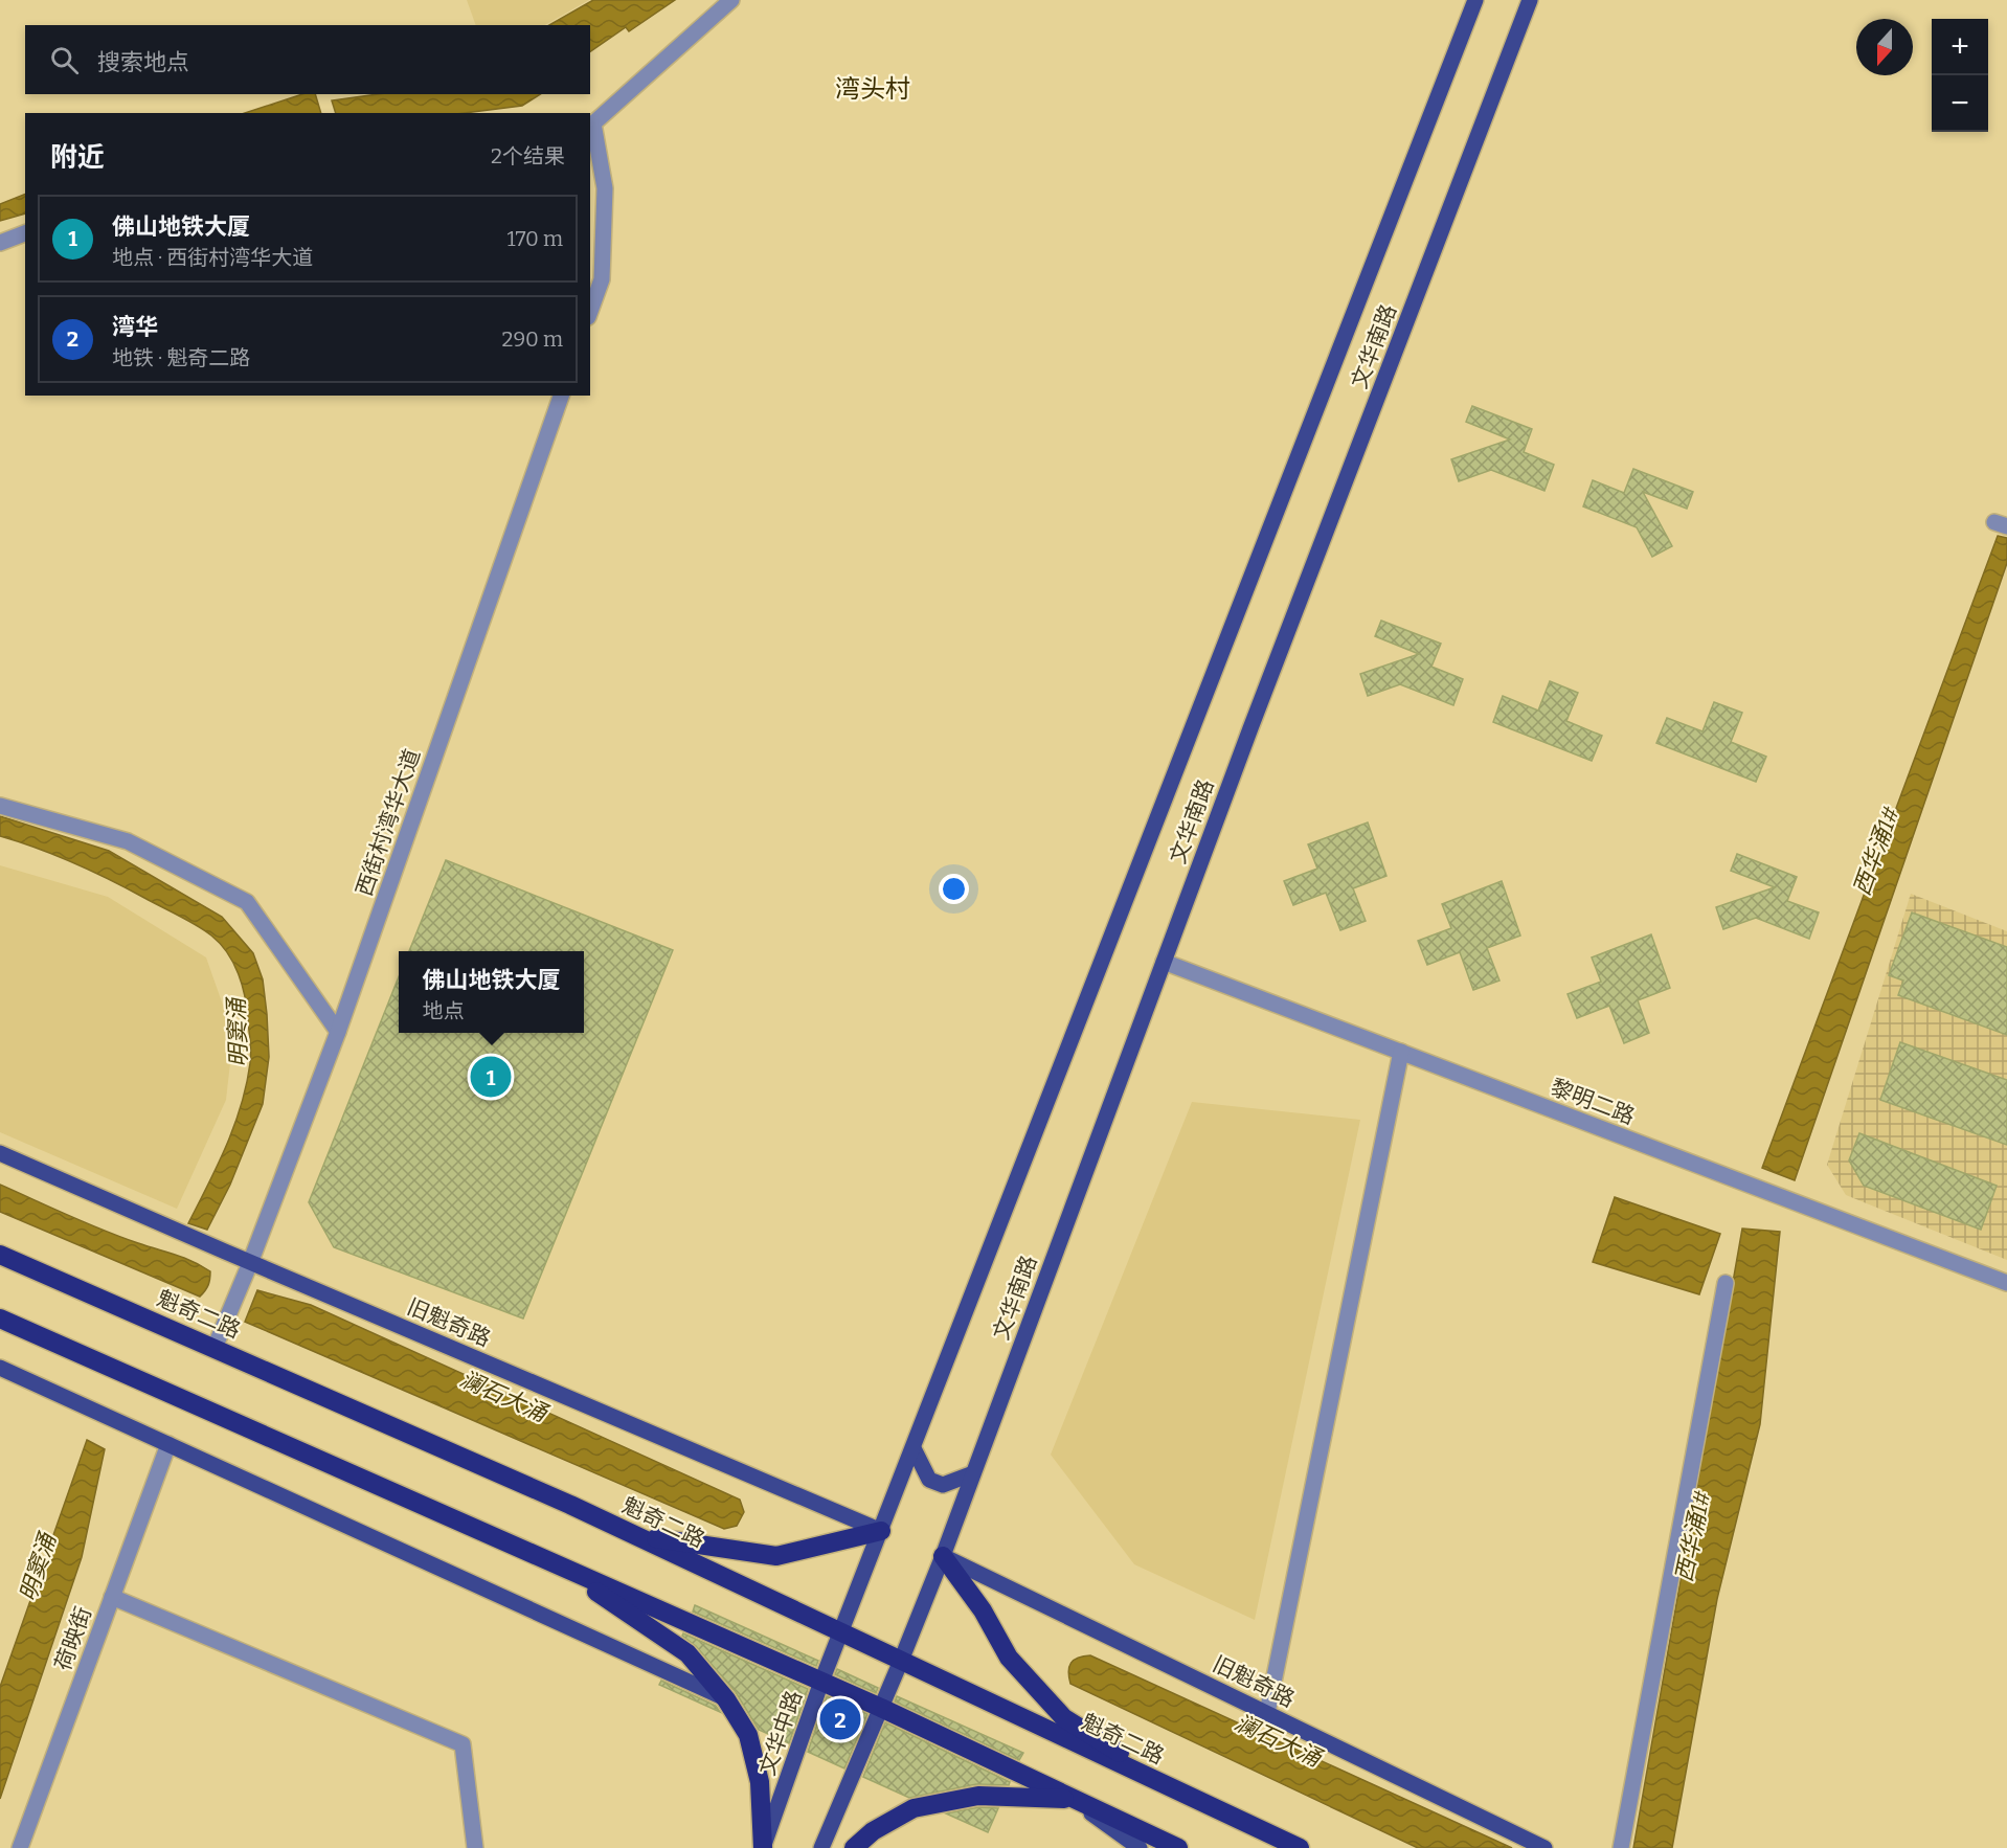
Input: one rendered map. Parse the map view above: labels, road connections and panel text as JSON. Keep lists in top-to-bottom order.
{
  "streets": {
    "highway": ["魁奇二路"],
    "main road": ["文华南路", "旧魁奇路", "文华中路"],
    "street": ["西街村湾华大道", "黎明二路", "荷映街"]
  },
  "crossings": [
    ["文华南路", "黎明二路"],
    ["文华南路", "魁奇二路"],
    ["文华南路", "旧魁奇路"],
    ["文华南路", "文华中路"],
    ["西街村湾华大道", "魁奇二路"],
    ["西街村湾华大道", "旧魁奇路"],
    ["魁奇二路", "文华中路"]
  ],
  "districts": ["湾头村"],
  "water": ["西华涌1#", "明窦涌", "澜石大涌"],
  "north": "bottom",
  "page": {
    "map_buttons": ["+", "−"],
    "search": "搜索地点",
    "heading": ["附近", "2个结果"],
    "list": [
      {
        "mark": "1",
        "name": "佛山地铁大厦",
        "note": "地点 · 西街村湾华大道",
        "value": "170 m"
      },
      {
        "mark": "2",
        "name": "湾华",
        "note": "地铁 · 魁奇二路",
        "value": "290 m"
      }
    ],
    "popup": ["佛山地铁大厦", "地点"],
    "pins": ["1", "2"]
  }
}
